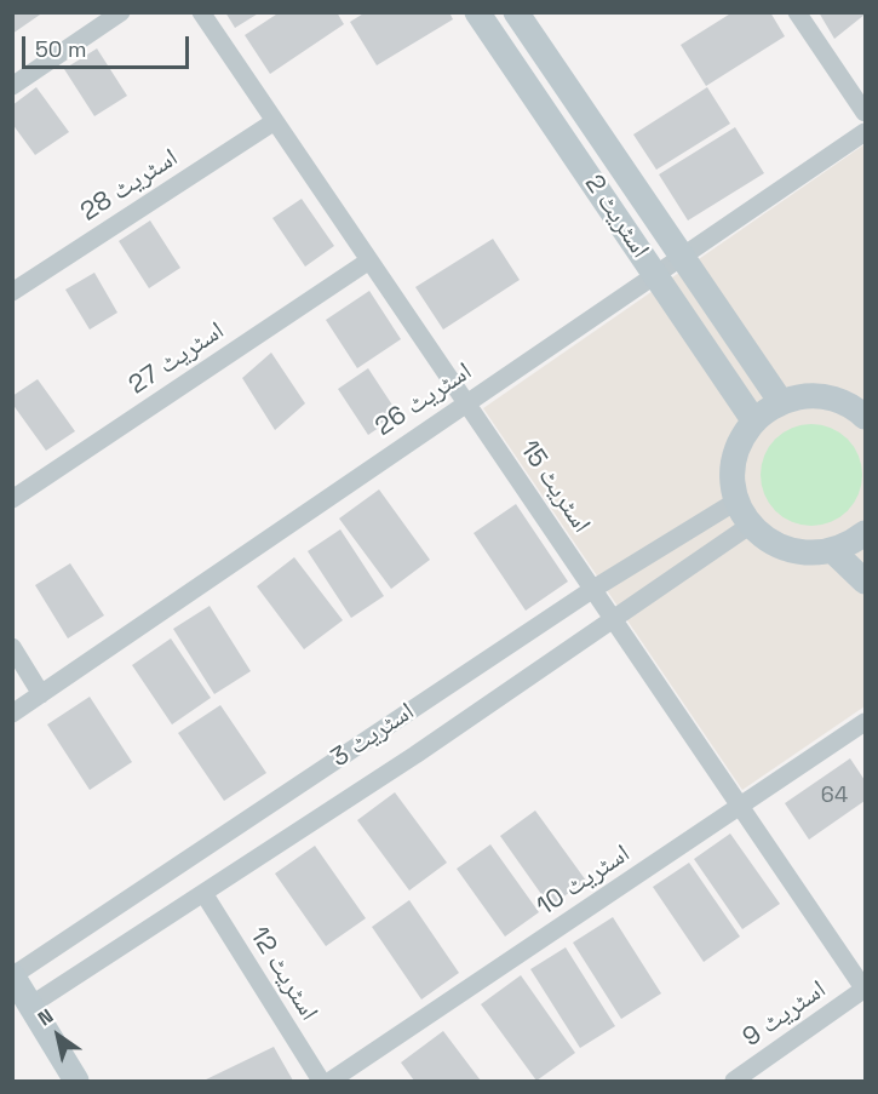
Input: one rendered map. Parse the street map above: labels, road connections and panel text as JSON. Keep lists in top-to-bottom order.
{
  "streets": {
    "main road": ["اسٹریٹ 2"],
    "street": [
      "اسٹریٹ 28",
      "اسٹریٹ 27",
      "اسٹریٹ 26",
      "اسٹریٹ 15",
      "اسٹریٹ 3",
      "اسٹریٹ 10",
      "اسٹریٹ 12",
      "اسٹریٹ 9"
    ]
  },
  "crossings": [
    ["اسٹریٹ 28", "اسٹریٹ 15"],
    ["اسٹریٹ 2", "اسٹریٹ 26"],
    ["اسٹریٹ 27", "اسٹریٹ 15"],
    ["اسٹریٹ 26", "اسٹریٹ 15"],
    ["اسٹریٹ 15", "اسٹریٹ 3"],
    ["اسٹریٹ 15", "اسٹریٹ 10"],
    ["اسٹریٹ 15", "اسٹریٹ 9"],
    ["اسٹریٹ 3", "اسٹریٹ 12"]
  ],
  "house_numbers": ["64"],
  "scale_bar": "50 m",
  "north": "top left"
}
